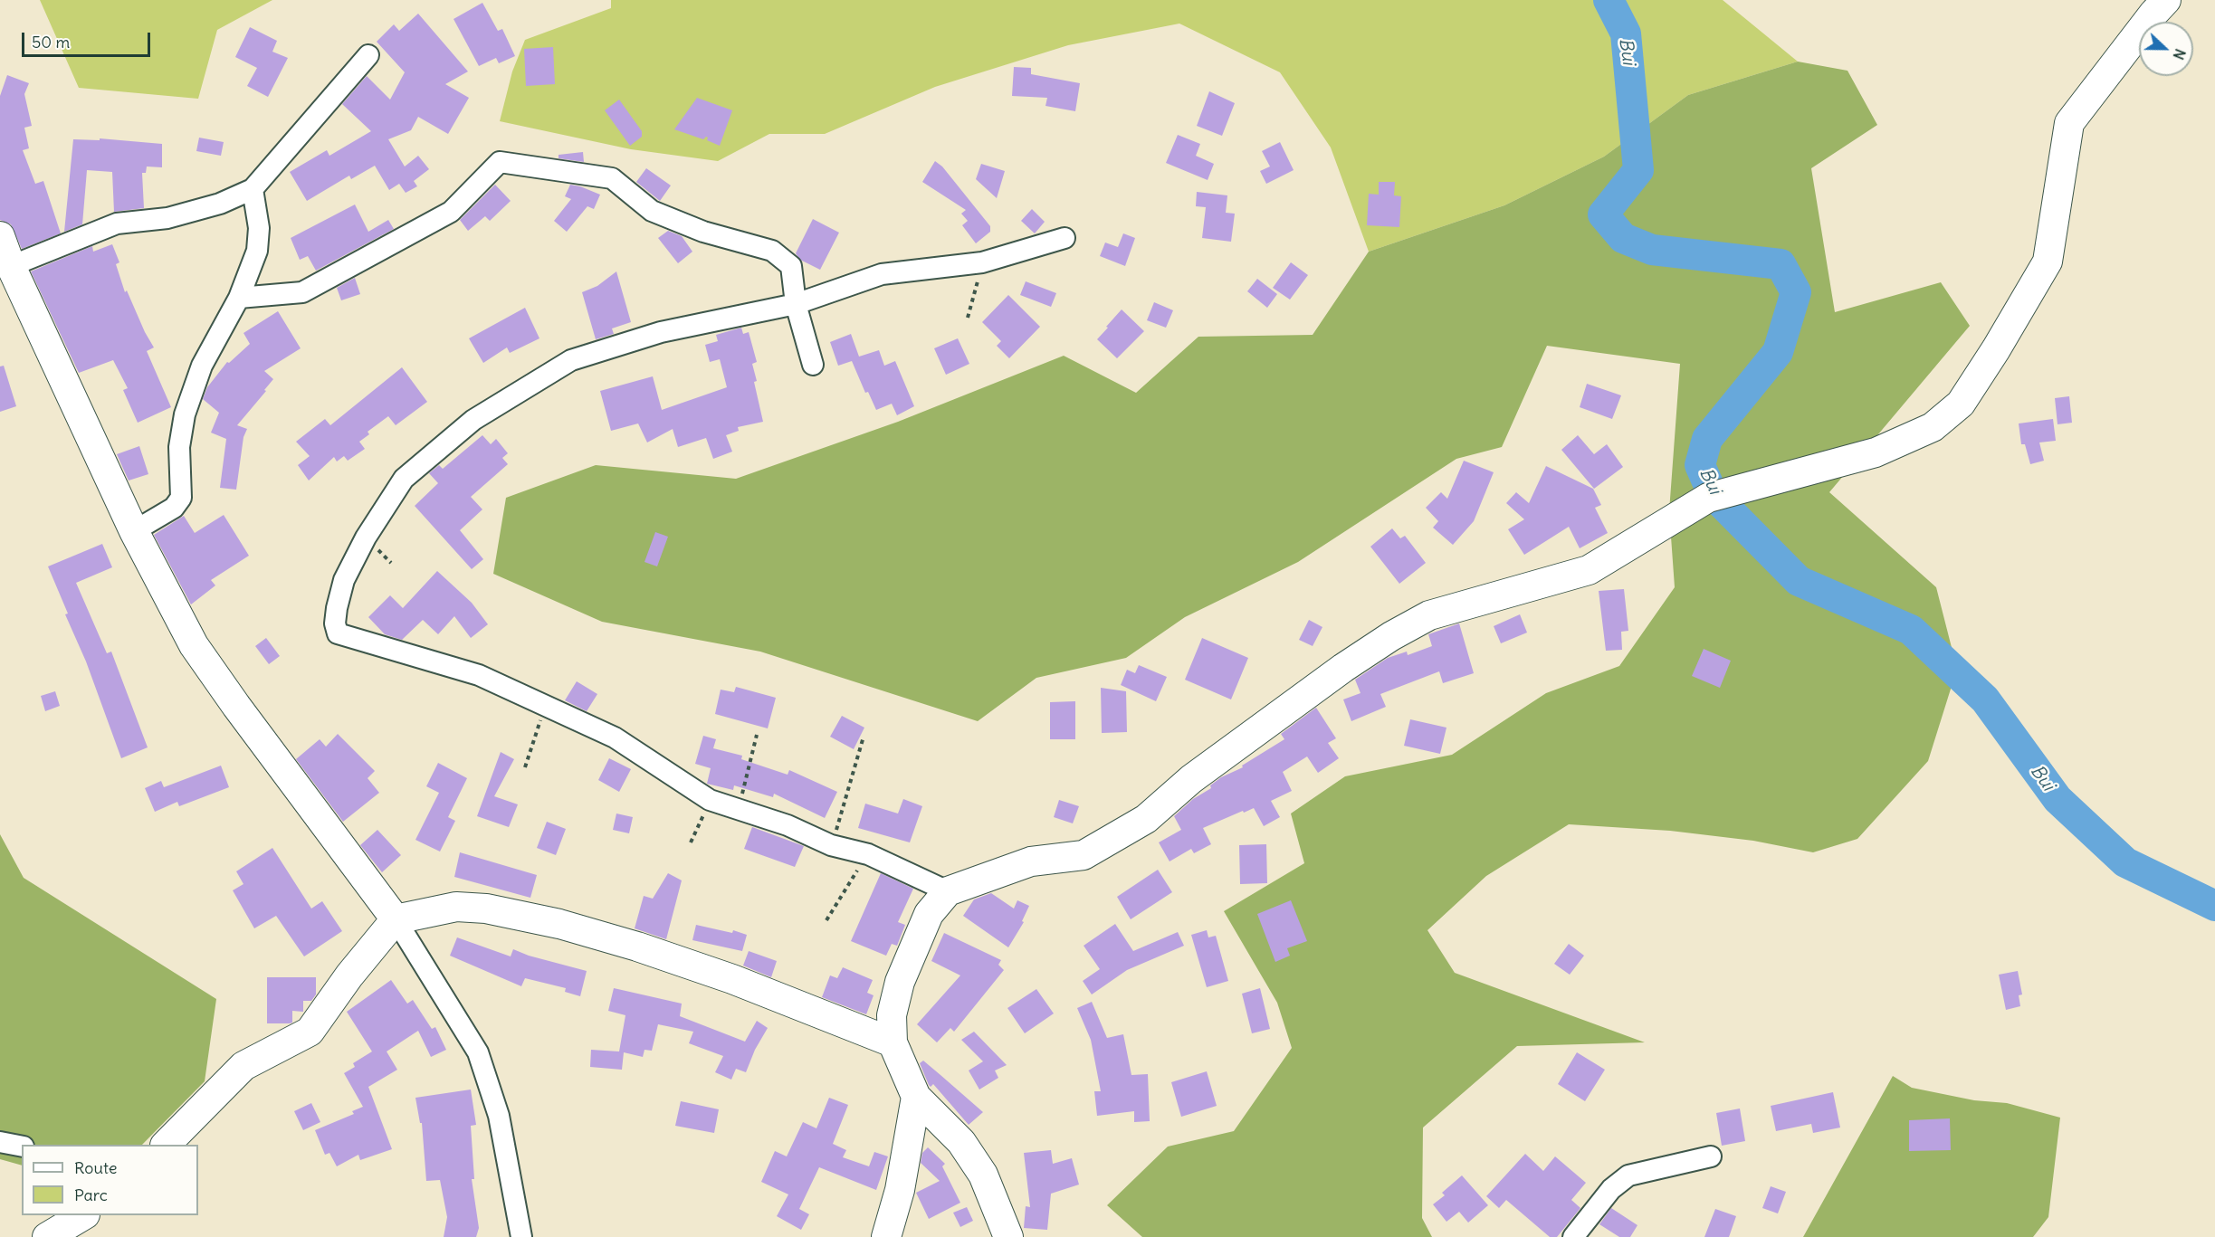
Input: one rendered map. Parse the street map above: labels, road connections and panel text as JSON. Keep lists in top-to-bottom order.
{
  "water": ["Bui"],
  "legend": ["Route", "Parc"],
  "scale_bar": "50 m",
  "north": "right"
}
